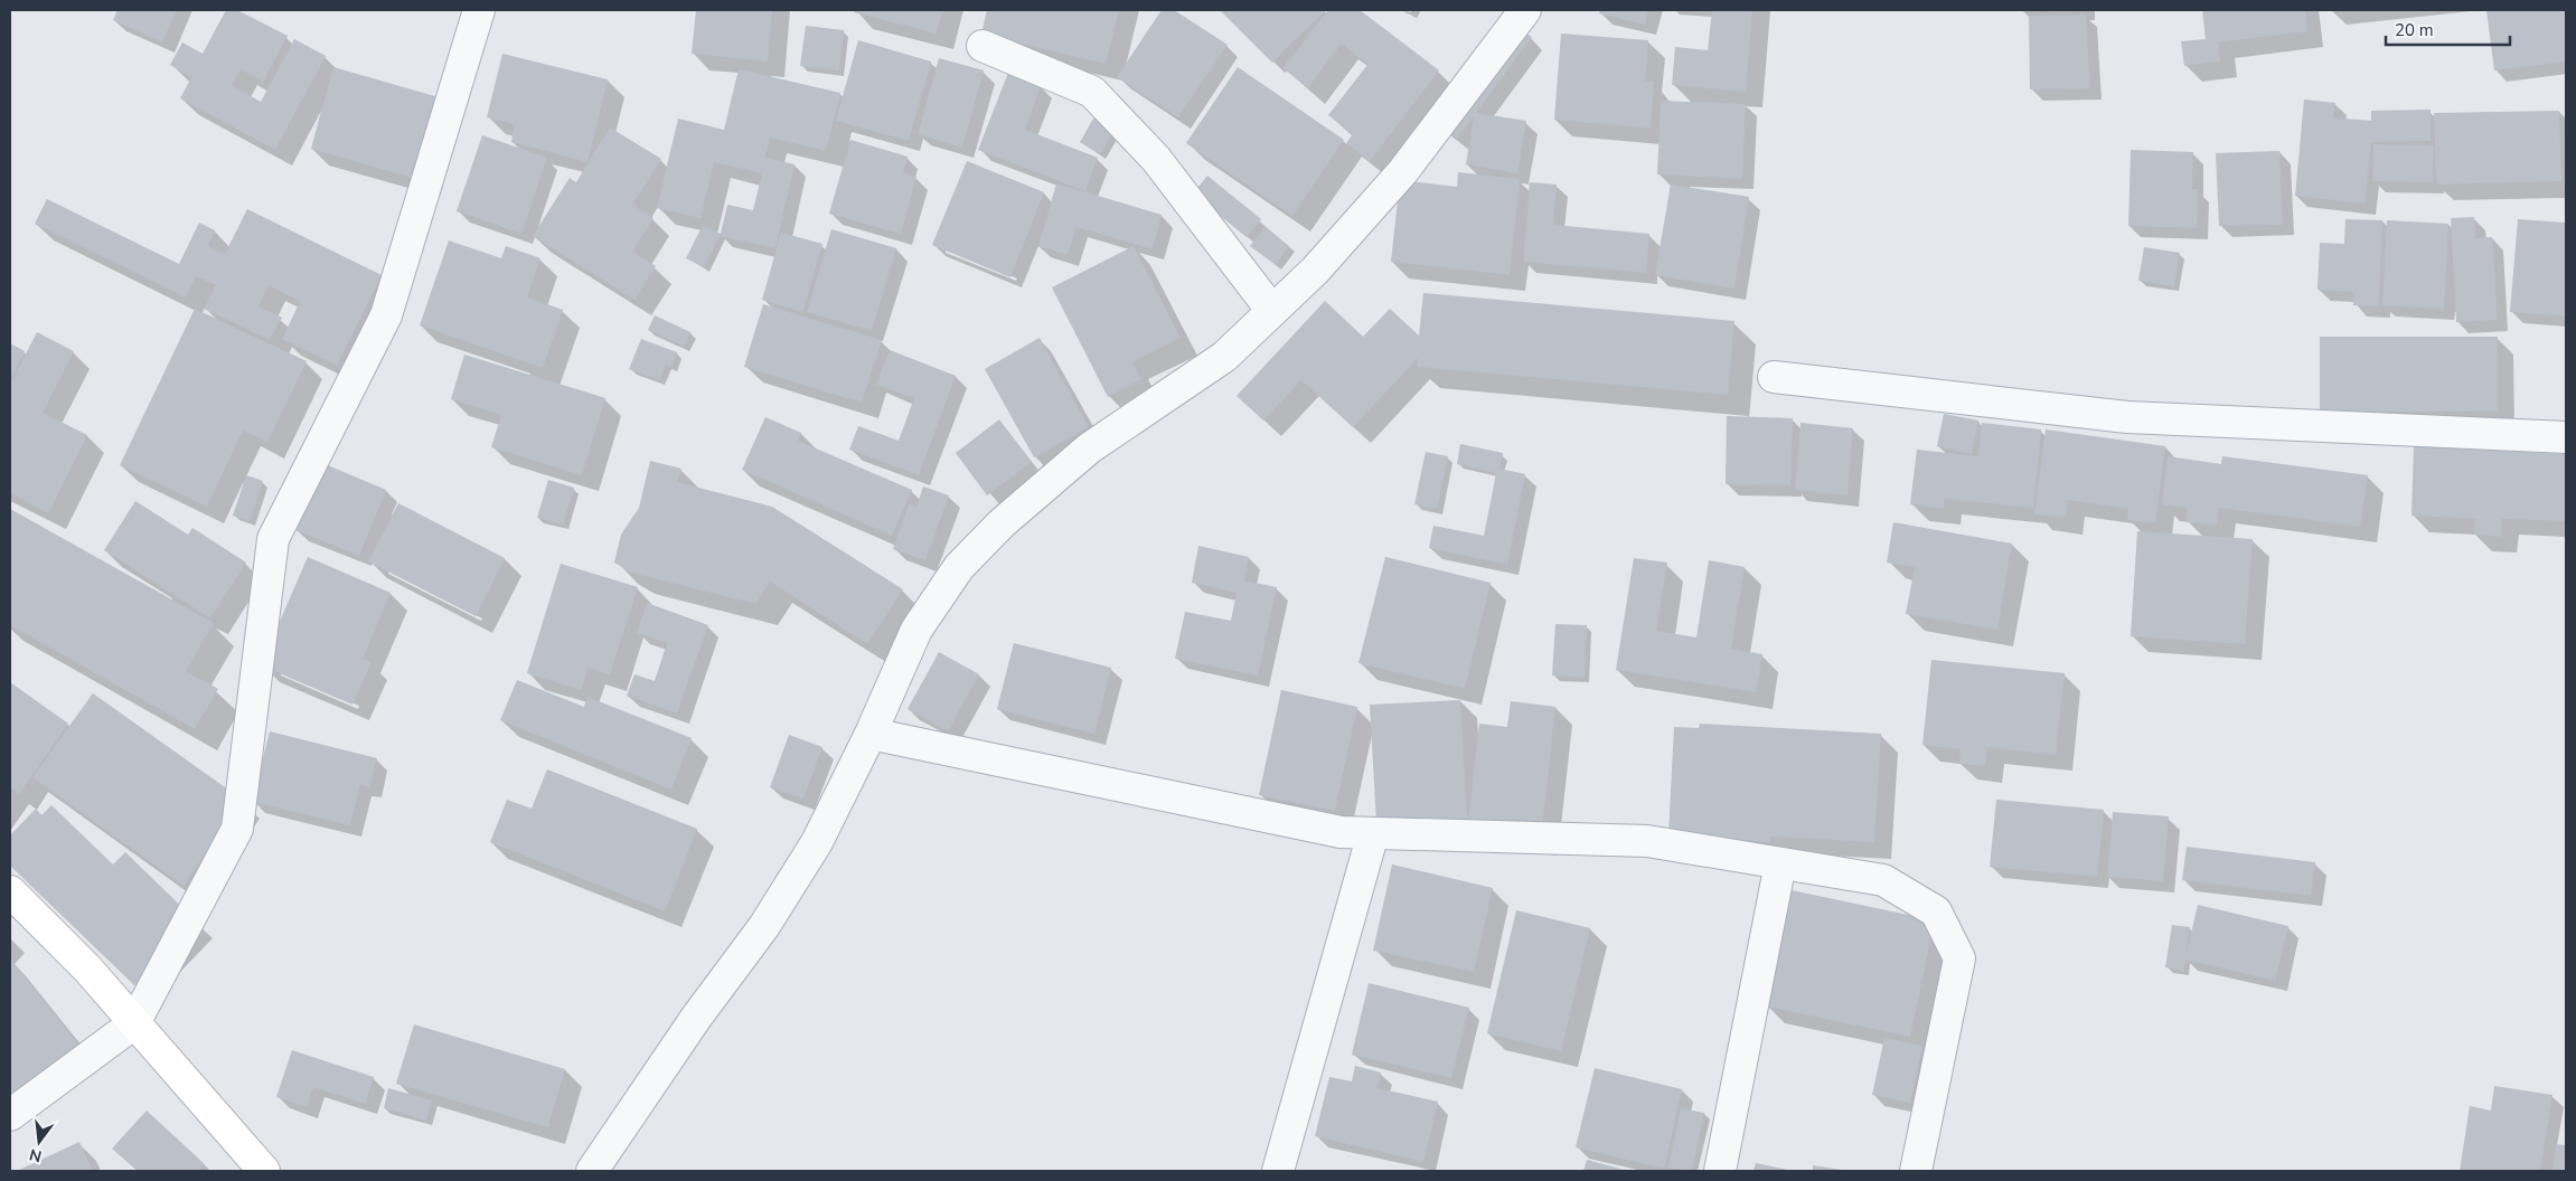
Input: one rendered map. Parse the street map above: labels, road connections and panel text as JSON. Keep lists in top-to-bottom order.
{
  "scale_bar": "20 m",
  "north": "bottom"
}
